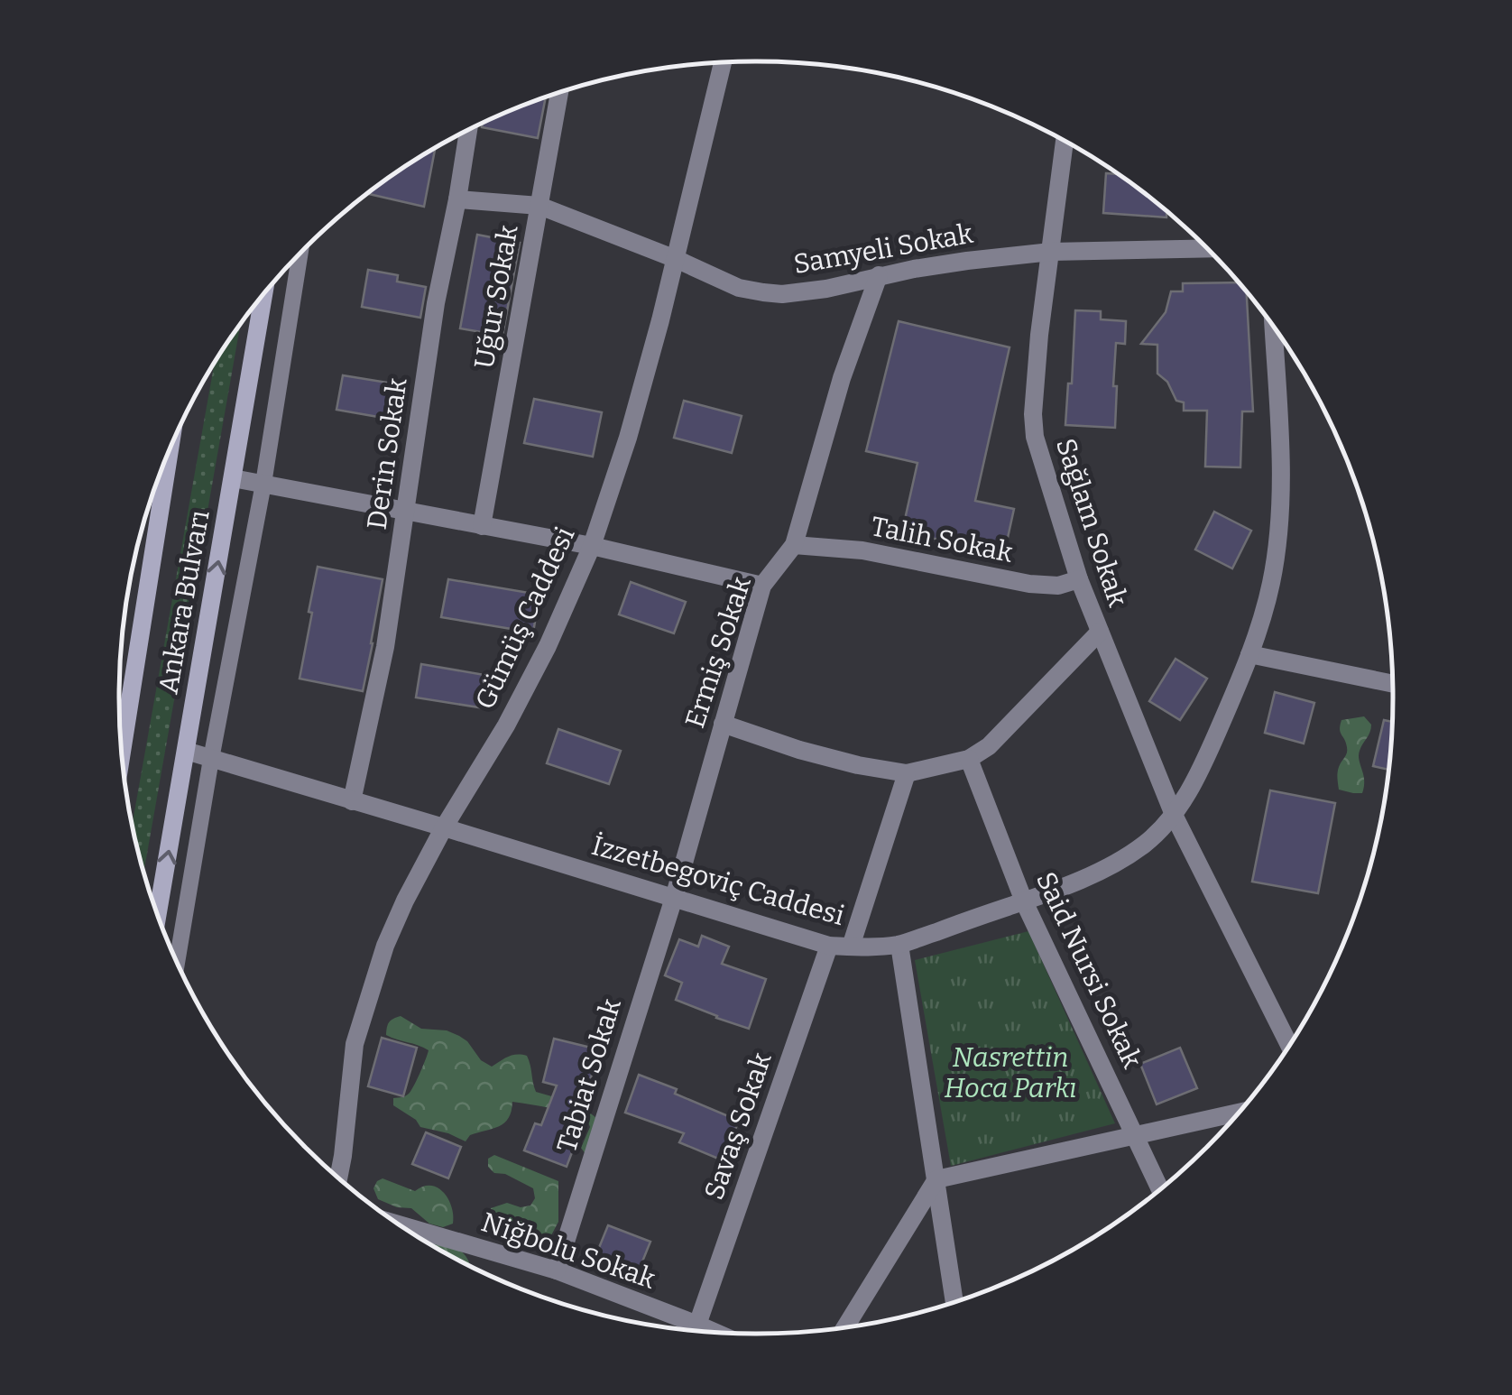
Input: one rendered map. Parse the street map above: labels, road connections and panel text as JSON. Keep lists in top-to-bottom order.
{
  "streets": {
    "main road": ["Ankara Bulvarı"],
    "street": [
      "Samyeli Sokak",
      "Uğur Sokak",
      "Derin Sokak",
      "Sağlam Sokak",
      "Talih Sokak",
      "Gümüş Caddesi",
      "Ermiş Sokak",
      "İzzetbegoviç Caddesi",
      "Said Nursi Sokak",
      "Tabiat Sokak",
      "Savaş Sokak",
      "Niğbolu Sokak"
    ]
  },
  "crossings": [
    ["Samyeli Sokak", "Uğur Sokak"],
    ["Samyeli Sokak", "Derin Sokak"],
    ["Samyeli Sokak", "Sağlam Sokak"],
    ["Samyeli Sokak", "Gümüş Caddesi"],
    ["Samyeli Sokak", "Ermiş Sokak"],
    ["Derin Sokak", "İzzetbegoviç Caddesi"],
    ["Sağlam Sokak", "Talih Sokak"],
    ["Sağlam Sokak", "İzzetbegoviç Caddesi"],
    ["Talih Sokak", "Ermiş Sokak"],
    ["Ankara Bulvarı", "İzzetbegoviç Caddesi"],
    ["Gümüş Caddesi", "İzzetbegoviç Caddesi"],
    ["Ermiş Sokak", "İzzetbegoviç Caddesi"],
    ["Ermiş Sokak", "Tabiat Sokak"],
    ["İzzetbegoviç Caddesi", "Said Nursi Sokak"],
    ["İzzetbegoviç Caddesi", "Tabiat Sokak"],
    ["İzzetbegoviç Caddesi", "Savaş Sokak"],
    ["Tabiat Sokak", "Niğbolu Sokak"],
    ["Savaş Sokak", "Niğbolu Sokak"]
  ],
  "parks": ["Nasrettin Hoca Parkı"]
}
